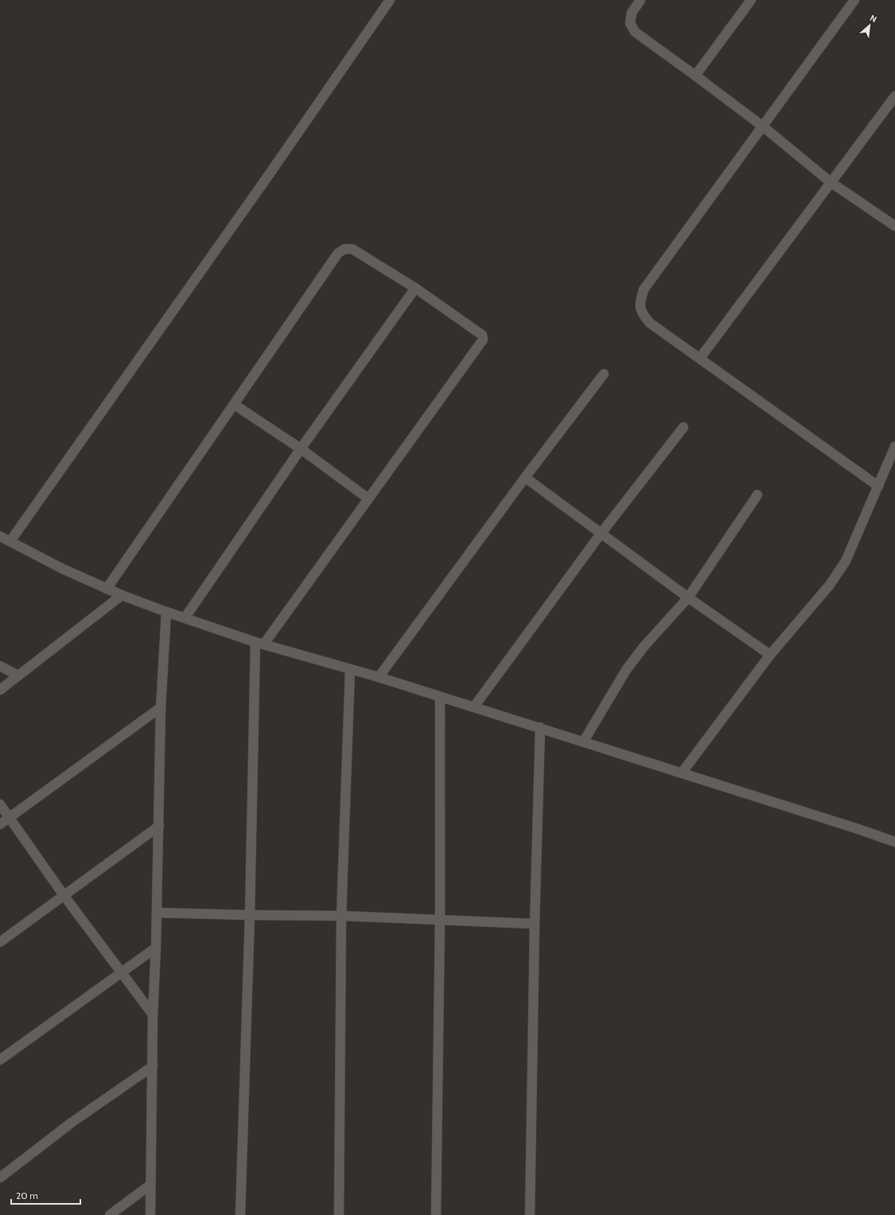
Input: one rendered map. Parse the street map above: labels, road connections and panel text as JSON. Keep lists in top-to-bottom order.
{
  "scale_bar": "20 m",
  "north": "top right"
}
